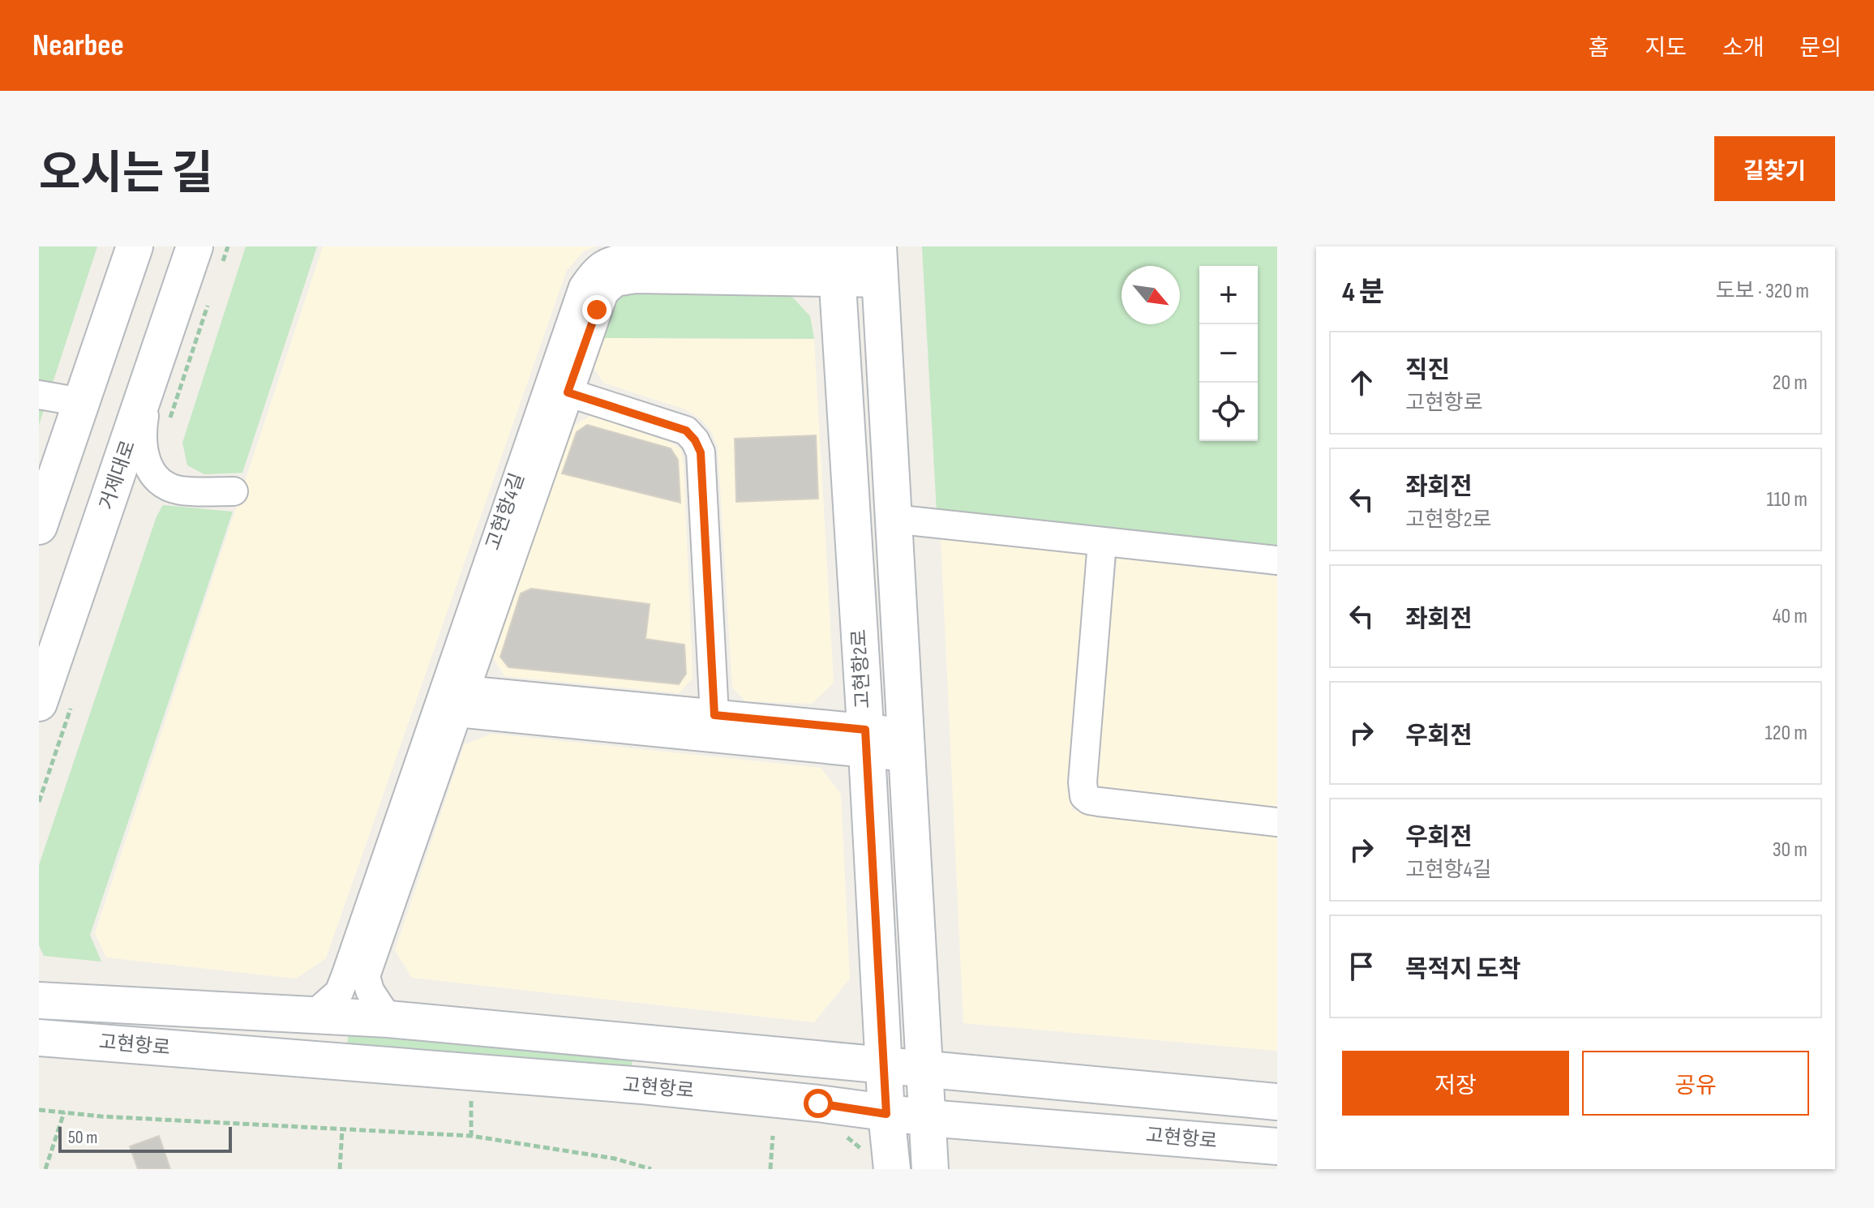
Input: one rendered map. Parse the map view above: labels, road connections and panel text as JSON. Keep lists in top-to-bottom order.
{
  "streets": {
    "street": [
      "거제대로",
      "고현항4길",
      "고현항2로",
      "고현항로"
    ]
  },
  "crossings": [
    ["고현항4길", "고현항2로"],
    ["고현항4길", "고현항로"],
    ["고현항2로", "고현항로"]
  ],
  "scale_bar": "50 m",
  "north": "bottom right",
  "page": {
    "header": "Nearbee",
    "nav": [
      "홈",
      "지도",
      "소개",
      "문의"
    ],
    "title": "오시는 길",
    "buttons": [
      "길찾기",
      ["저장", "공유"]
    ],
    "heading": ["4 분", "도보 · 320 m"],
    "map_buttons": ["+", "−"],
    "list": [
      ["직진", "고현항로", "20 m"],
      ["좌회전", "고현항2로", "110 m"],
      ["좌회전", "40 m"],
      ["우회전", "120 m"],
      ["우회전", "고현항4길", "30 m"],
      "목적지 도착"
    ],
    "scale": "50 m"
  }
}
